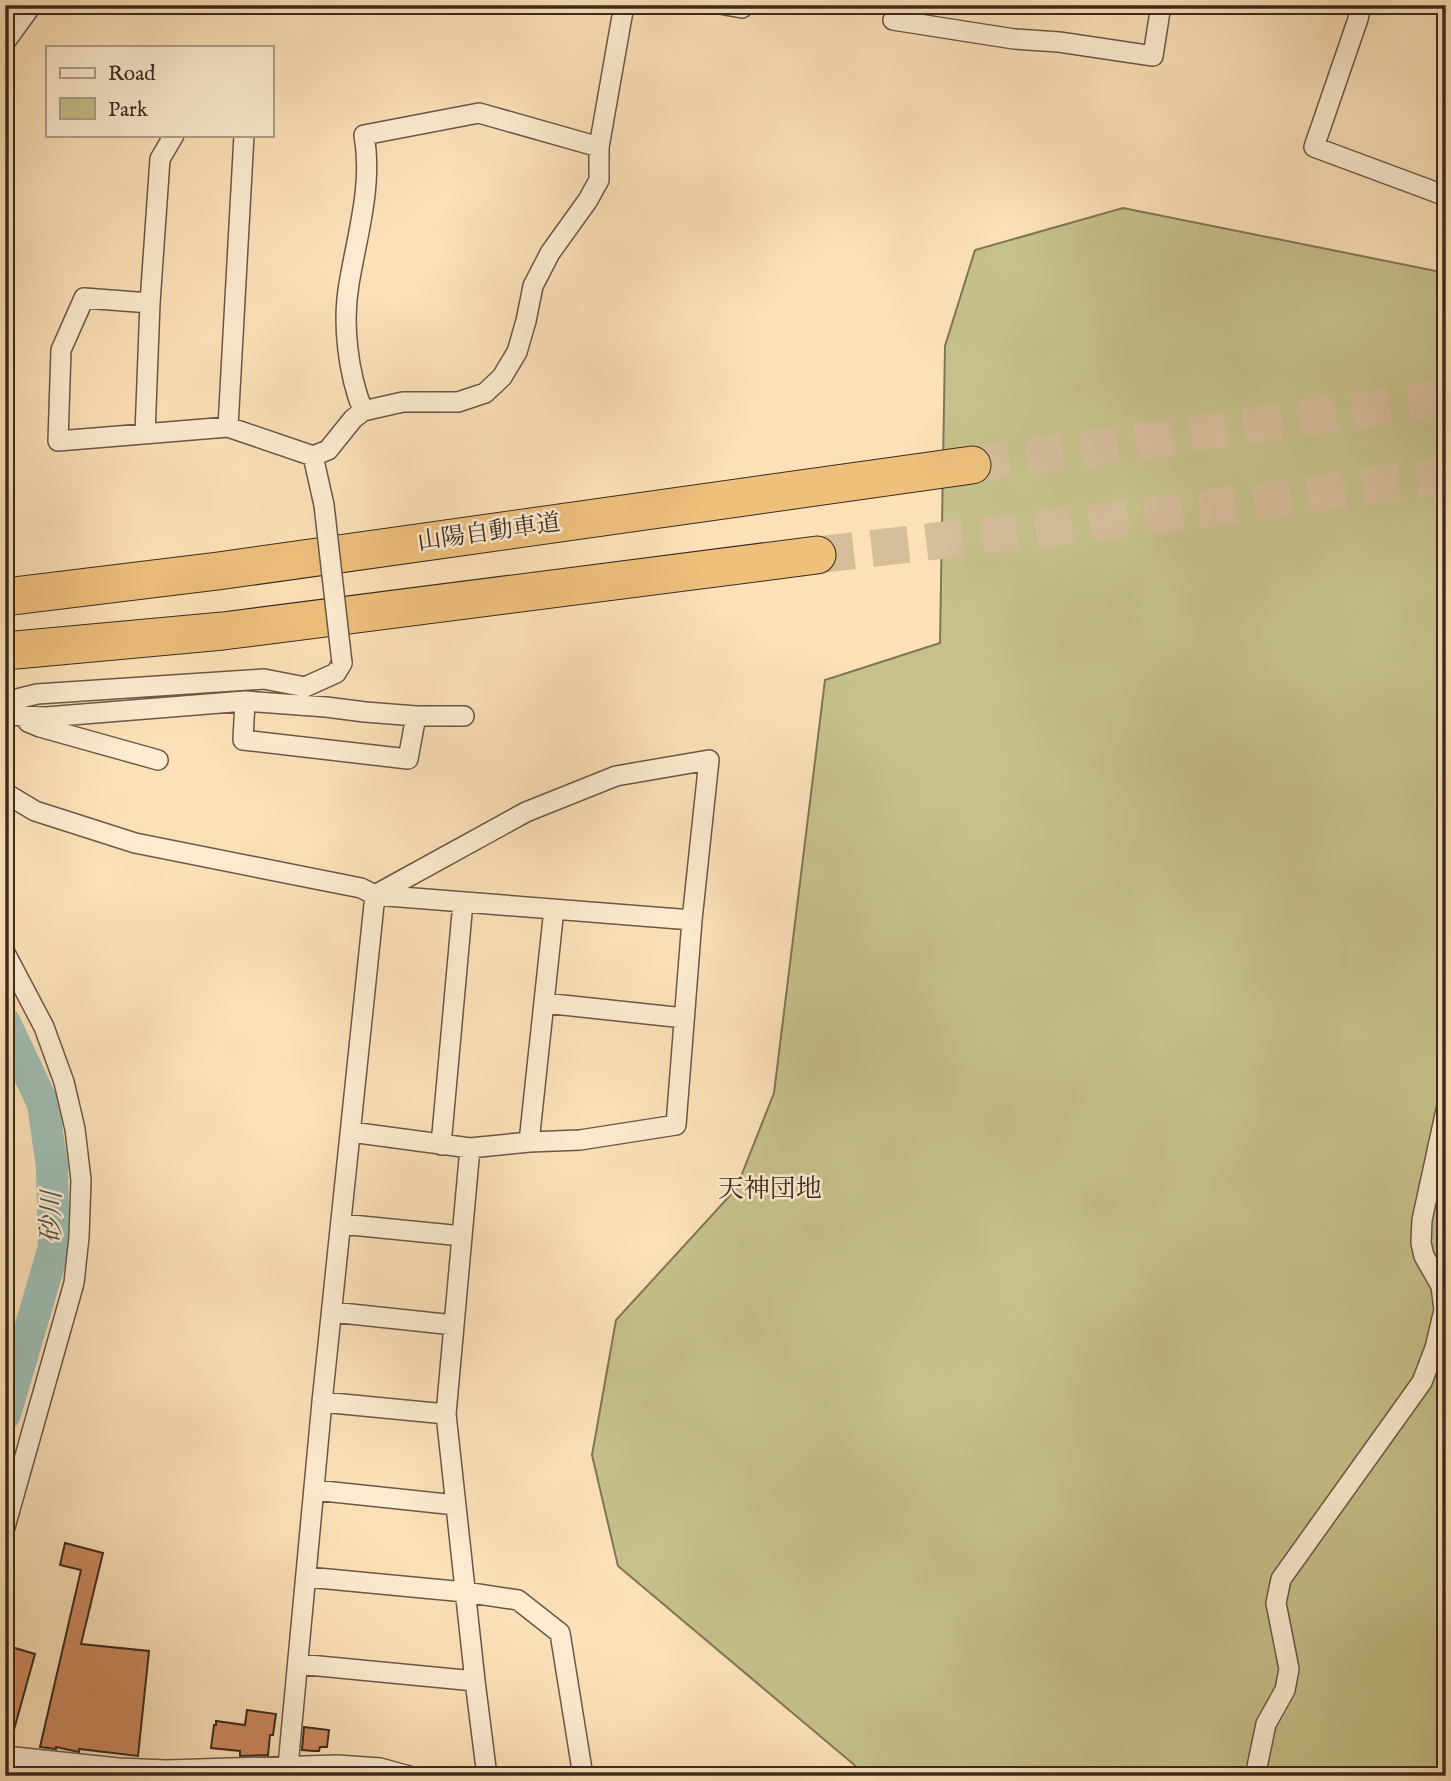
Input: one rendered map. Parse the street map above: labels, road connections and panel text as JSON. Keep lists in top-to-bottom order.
{
  "streets": {
    "highway": ["山陽自動車道"]
  },
  "districts": ["天神団地"],
  "water": ["砂川"],
  "legend": ["Road", "Park"]
}
